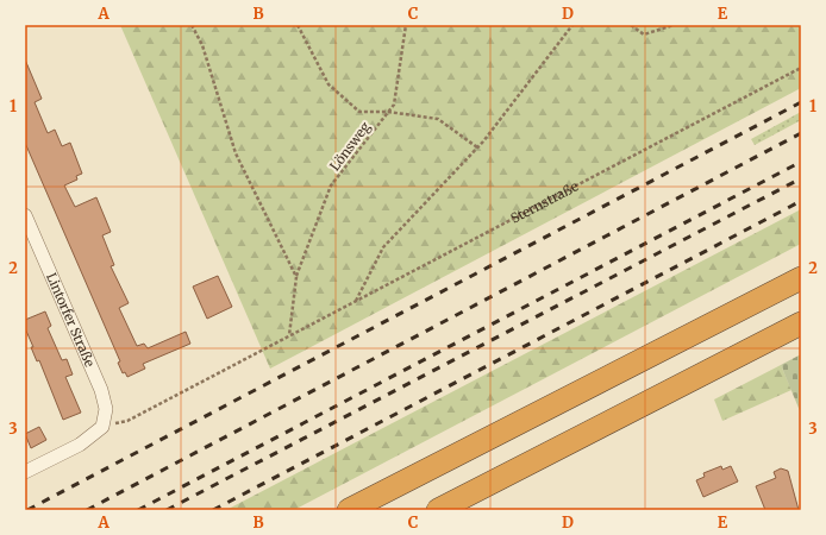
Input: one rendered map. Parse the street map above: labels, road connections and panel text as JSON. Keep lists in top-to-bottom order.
{
  "streets": {
    "street": ["Lintorfer Straße"],
    "path": ["Lönsweg", "Sternstraße"]
  },
  "crossings": [
    ["Lönsweg", "Sternstraße"],
    ["Sternstraße", "Lintorfer Straße"]
  ],
  "grid": {
    "columns": [
      "A",
      "B",
      "C",
      "D",
      "E"
    ],
    "rows": ["1", "2", "3"]
  }
}
